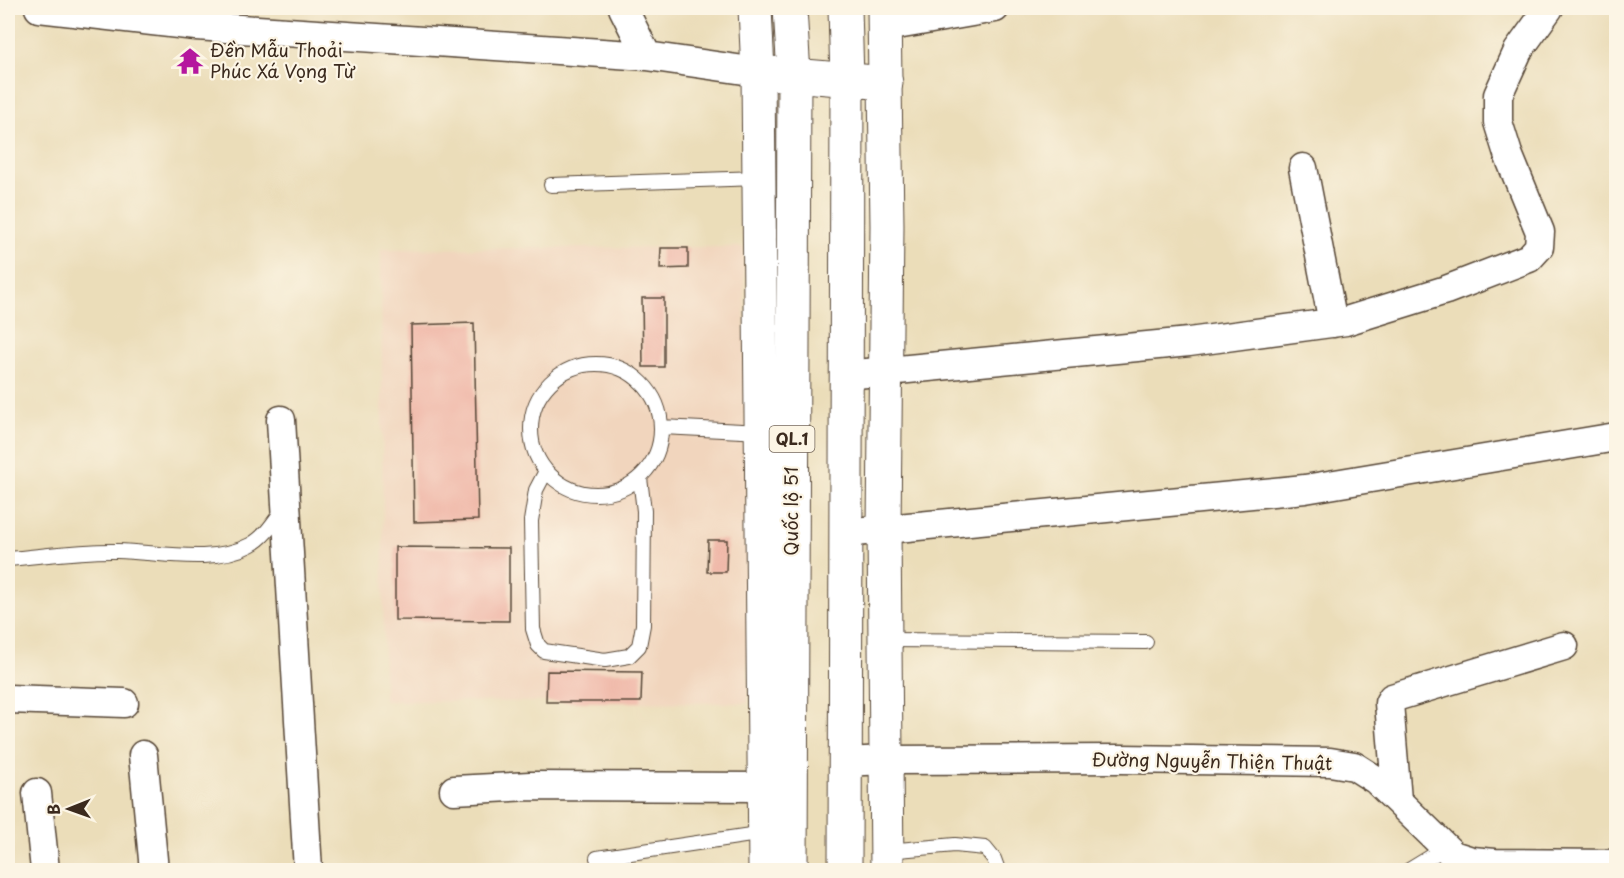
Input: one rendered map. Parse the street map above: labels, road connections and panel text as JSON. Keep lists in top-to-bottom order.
{
  "streets": {
    "main road": ["QL.1", "Quốc lộ 51"],
    "street": ["Đường Nguyễn Thiện Thuật"]
  },
  "places": {
    "temple": ["Đền Mẫu Thoải Phúc Xá Vọng Từ"]
  },
  "north": "left"
}
